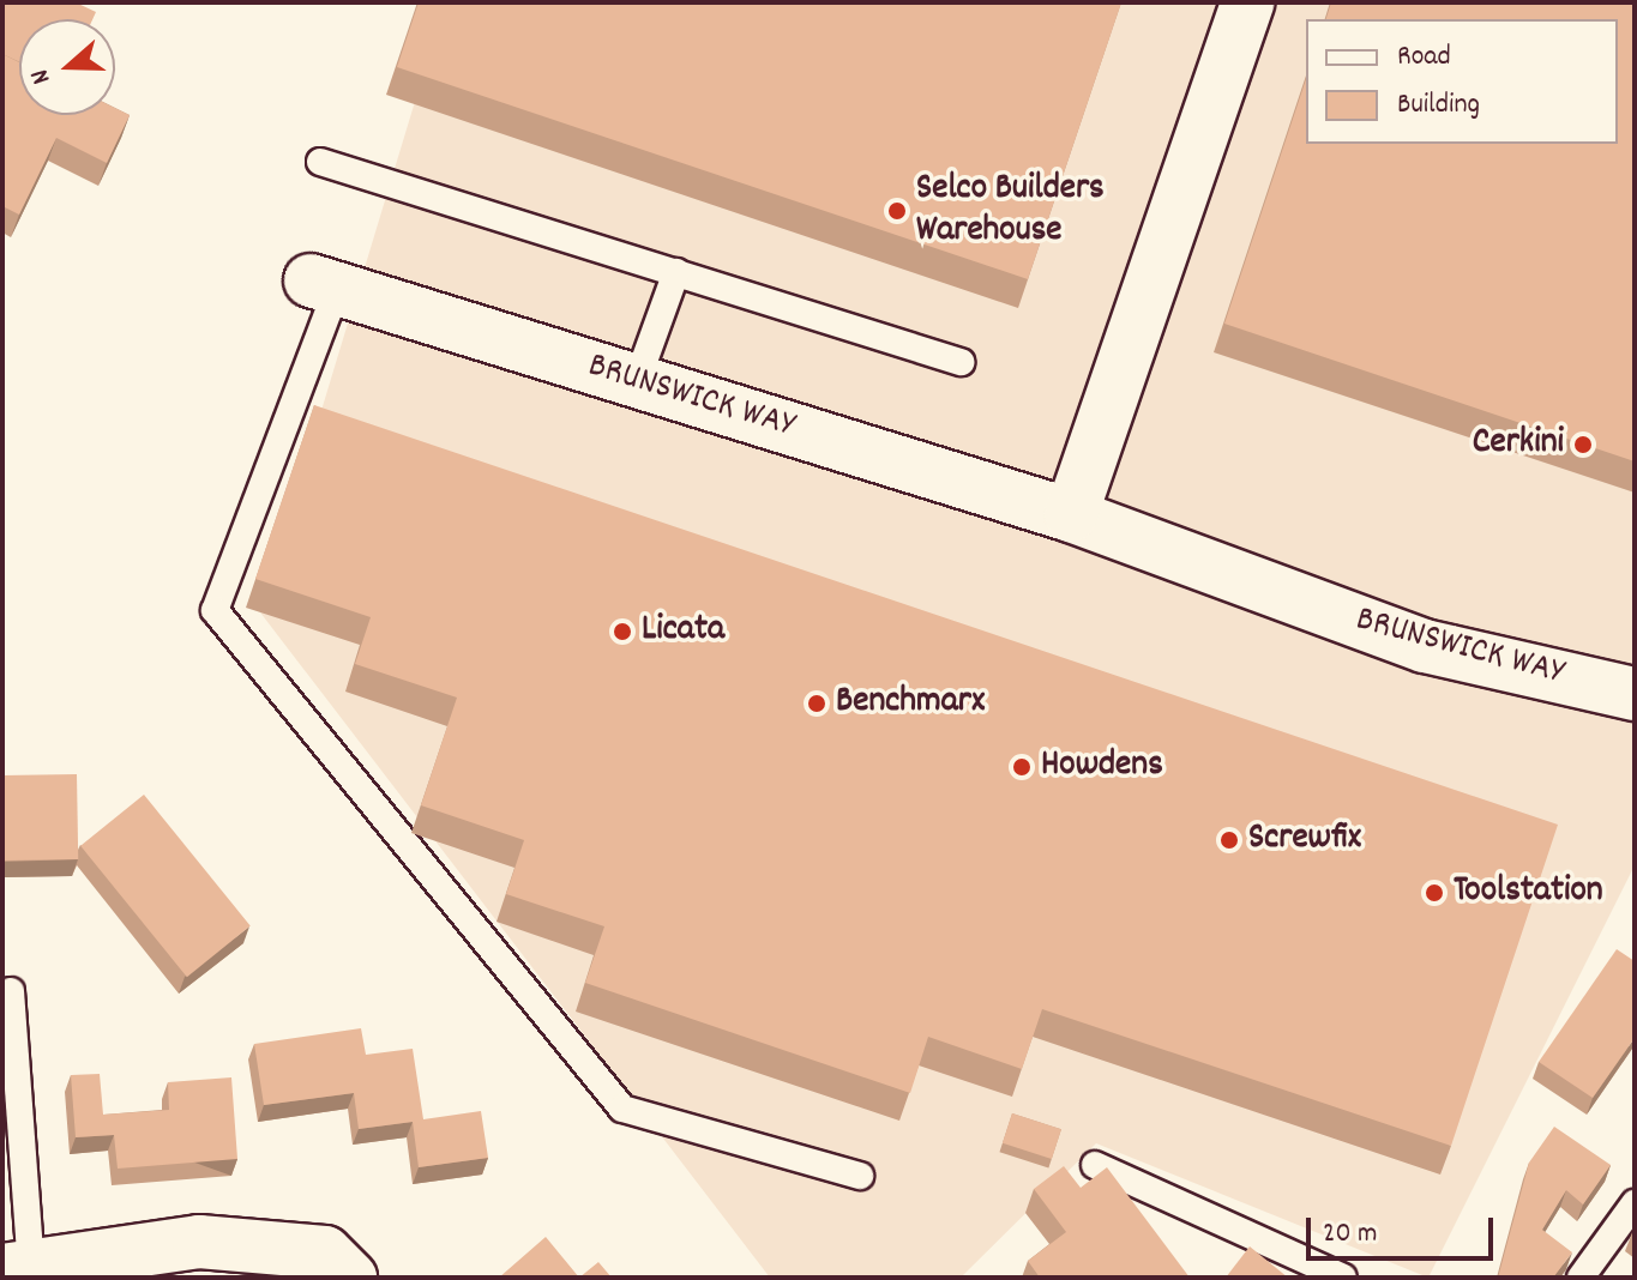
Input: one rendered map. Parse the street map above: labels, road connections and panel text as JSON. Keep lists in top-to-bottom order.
{
  "streets": {
    "street": ["BRUNSWICK WAY"]
  },
  "places": [
    "Selco Builders Warehouse",
    "Cerkini",
    "Licata",
    "Benchmarx",
    "Howdens",
    "Screwfix",
    "Toolstation"
  ],
  "legend": ["Road", "Building"],
  "scale_bar": "20 m",
  "north": "left"
}
